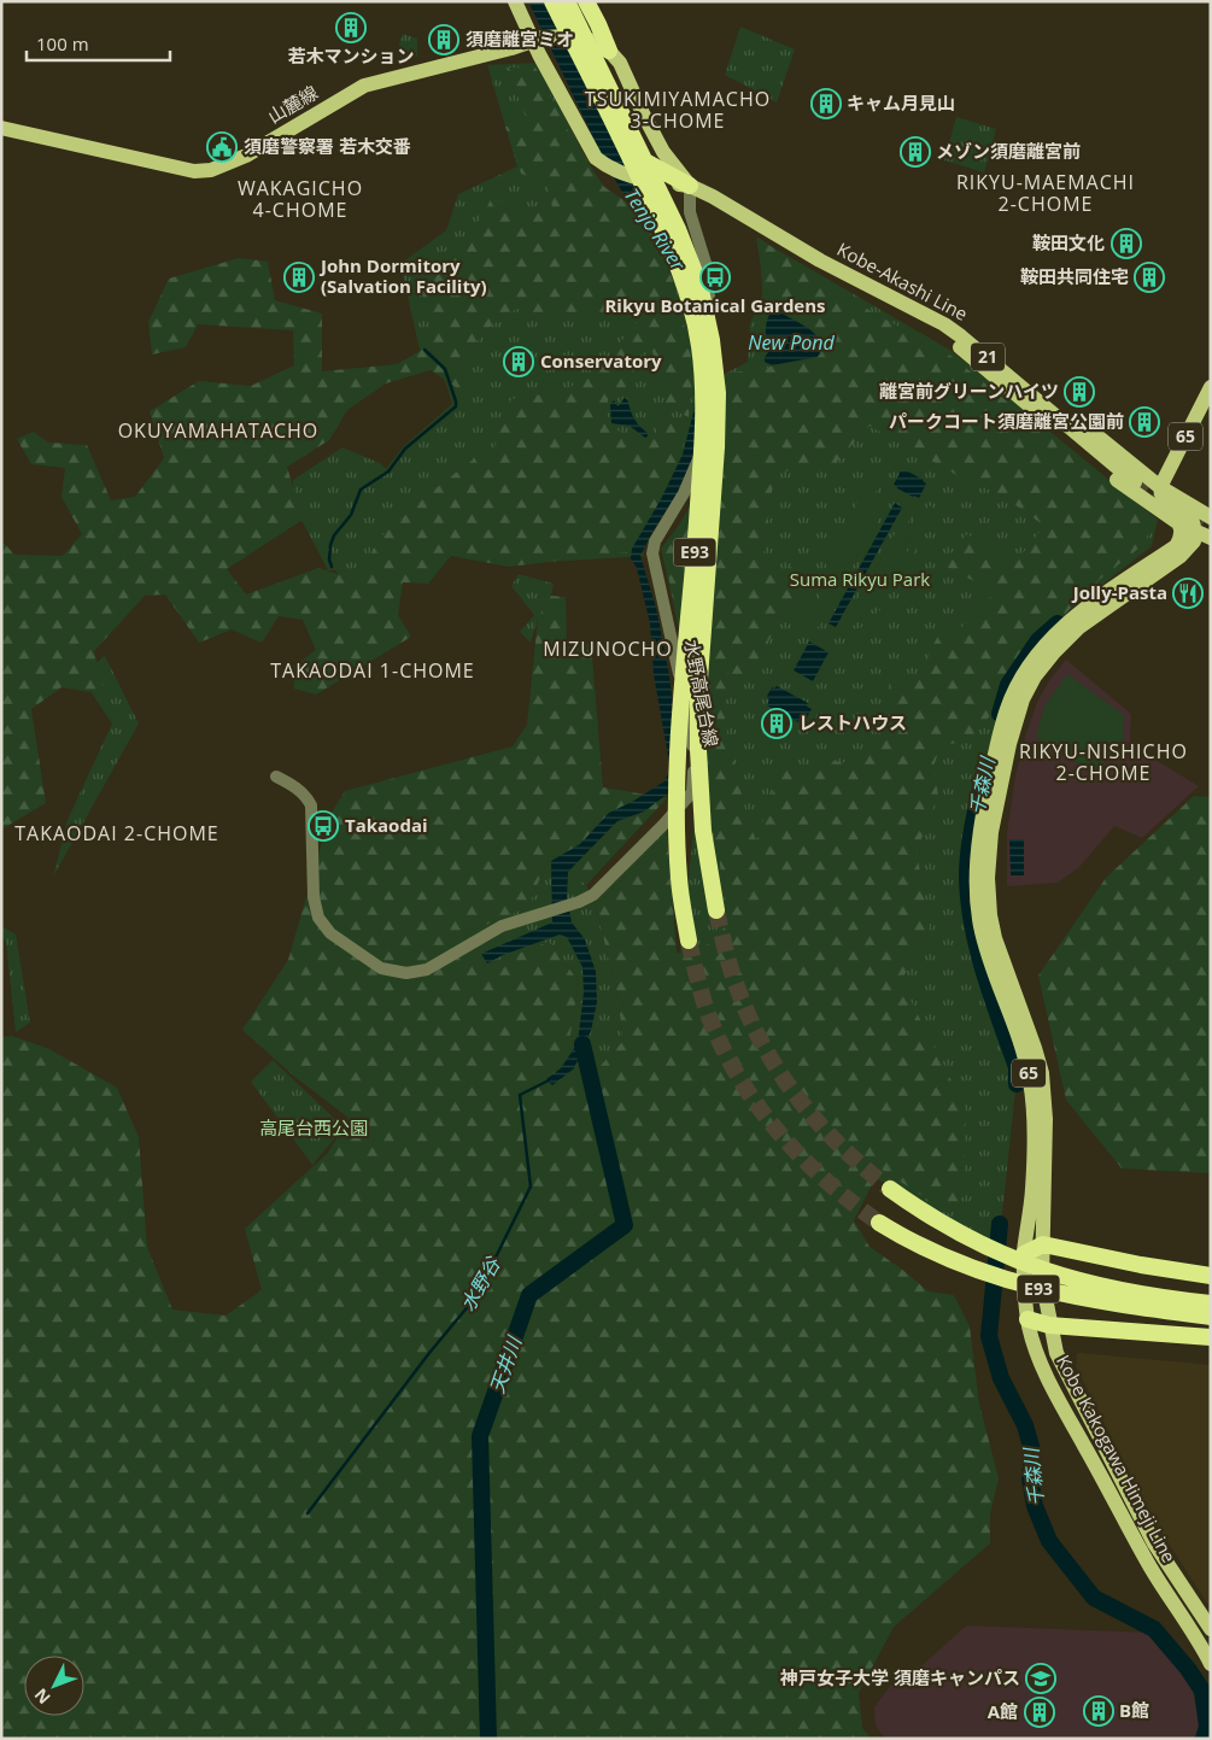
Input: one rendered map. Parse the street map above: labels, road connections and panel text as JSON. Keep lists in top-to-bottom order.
{
  "streets": {
    "highway": ["E93"],
    "main road": [
      "山麓線",
      "Kobe-Akashi Line",
      "21",
      "65",
      "Kobe Kakogawa Himeji Line"
    ],
    "street": ["水野高尾台線"]
  },
  "crossings": [
    ["山麓線", "Kobe-Akashi Line"],
    ["Kobe-Akashi Line", "E93"],
    ["Kobe-Akashi Line", "水野高尾台線"]
  ],
  "districts": [
    "TSUKIMIYAMACHO 3-CHOME",
    "RIKYU-MAEMACHI 2-CHOME",
    "WAKAGICHO 4-CHOME",
    "OKUYAMAHATACHO",
    "MIZUNOCHO",
    "TAKAODAI 1-CHOME",
    "RIKYU-NISHICHO 2-CHOME",
    "TAKAODAI 2-CHOME"
  ],
  "water": [
    "Tenjo River",
    "New Pond",
    "千森川",
    "水野谷",
    "天井川"
  ],
  "parks": ["Suma Rikyu Park", "高尾台西公園"],
  "places": {
    "building": [
      "若木マンション",
      "須磨離宮ミオ",
      "キャム月見山",
      "メゾン須磨離宮前",
      "鞍田文化",
      "John Dormitory (Salvation Facility)",
      "鞍田共同住宅",
      "Conservatory",
      "離宮前グリーンハイツ",
      "パークコート須磨離宮公園前",
      "レストハウス",
      "B館",
      "A館"
    ],
    "public building": ["須磨警察署 若木交番"],
    "bus stop": ["Rikyu Botanical Gardens", "Takaodai"],
    "restaurant": ["Jolly-Pasta"],
    "school or university": ["神戸女子大学 須磨キャンパス"]
  },
  "scale_bar": "100 m",
  "north": "bottom left"
}
